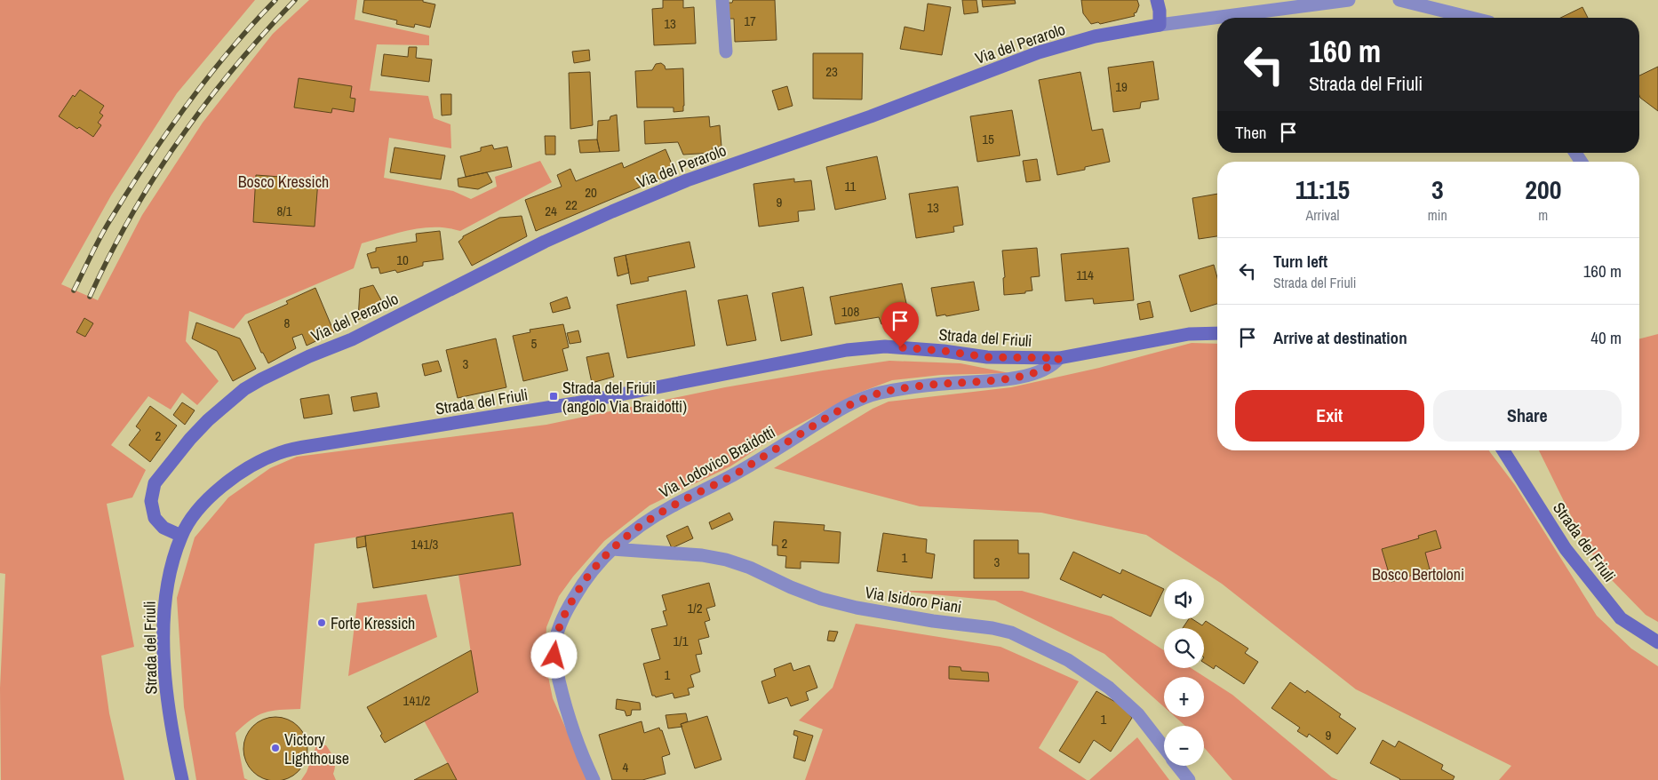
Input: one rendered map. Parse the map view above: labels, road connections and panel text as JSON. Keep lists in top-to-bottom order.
{
  "streets": {
    "main road": ["Via del Perarolo", "Strada del Friuli"],
    "street": ["Via Lodovico Braidotti", "Via Isidoro Piani"]
  },
  "crossings": [
    ["Via del Perarolo", "Strada del Friuli"],
    ["Strada del Friuli", "Via Lodovico Braidotti"],
    ["Via Lodovico Braidotti", "Via Isidoro Piani"]
  ],
  "parks": ["Bosco Kressich", "Bosco Bertoloni"],
  "places": {
    "transit": ["Strada del Friuli (angolo Via Braidotti)"],
    "other": ["Forte Kressich", "Victory Lighthouse"]
  },
  "house_numbers": [
    "17",
    "13",
    "23",
    "19",
    "15",
    "11",
    "20",
    "9",
    "22",
    "13",
    "8/1",
    "24",
    "10",
    "114",
    "108",
    "8",
    "5",
    "3",
    "2",
    "2",
    "141/3",
    "1",
    "3",
    "1/2",
    "1/1",
    "1",
    "141/2",
    "1",
    "9",
    "4"
  ],
  "page": {
    "turn": ["160 m", "Strada del Friuli"],
    "then": "Then",
    "eta": [
      "11:15",
      "Arrival",
      "3",
      "min",
      "200",
      "m"
    ],
    "list": [
      {
        "name": "Turn left",
        "note": "Strada del Friuli",
        "value": "160 m"
      },
      {
        "name": "Arrive at destination",
        "value": "40 m"
      }
    ],
    "buttons": ["Exit", "Share"],
    "map_buttons": ["+", "−"]
  }
}
